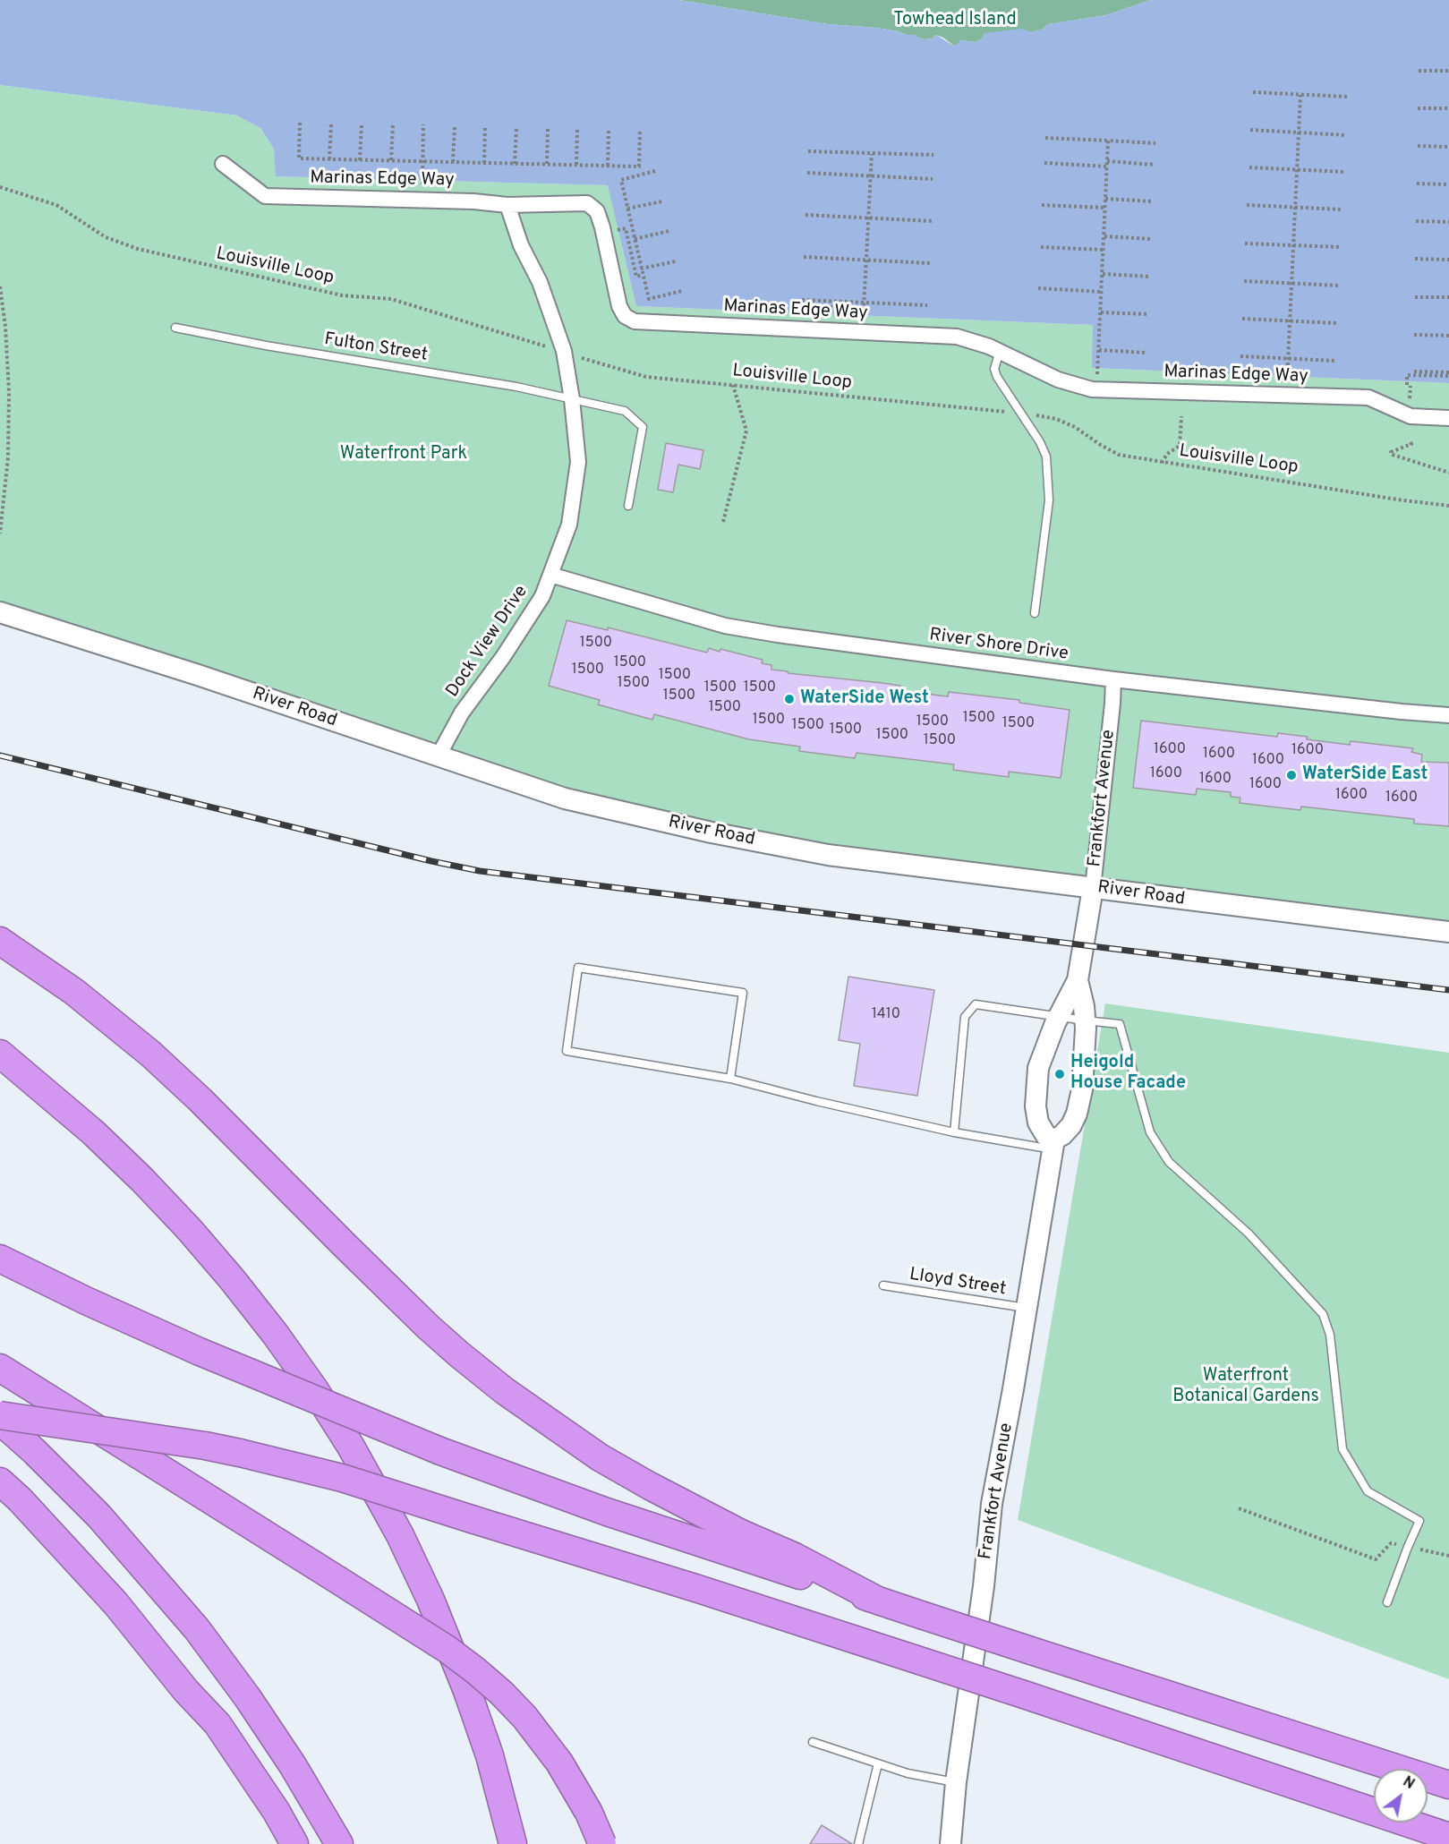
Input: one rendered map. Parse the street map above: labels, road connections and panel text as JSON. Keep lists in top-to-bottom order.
{
  "streets": {
    "street": [
      "Marinas Edge Way",
      "Dock View Drive",
      "River Shore Drive",
      "River Road",
      "Frankfort Avenue"
    ],
    "lane": ["Fulton Street", "Lloyd Street"],
    "path": ["Louisville Loop"]
  },
  "crossings": [
    ["Marinas Edge Way", "Dock View Drive"],
    ["Fulton Street", "Dock View Drive"],
    ["Dock View Drive", "River Shore Drive"],
    ["Dock View Drive", "River Road"],
    ["River Shore Drive", "Frankfort Avenue"],
    ["River Road", "Frankfort Avenue"],
    ["Frankfort Avenue", "Lloyd Street"]
  ],
  "parks": ["Towhead Island", "Waterfront Park", "Waterfront Botanical Gardens"],
  "places": ["WaterSide West", "WaterSide East", "Heigold House Facade"],
  "house_numbers": [
    "1500",
    "1500",
    "1500",
    "1500",
    "1500",
    "1500",
    "1500",
    "1500",
    "1500",
    "1500",
    "1500",
    "1500",
    "1500",
    "1500",
    "1500",
    "1500",
    "1500",
    "1600",
    "1600",
    "1600",
    "1600",
    "1600",
    "1600",
    "1600",
    "1600",
    "1600",
    "1410"
  ],
  "north": "top right"
}
